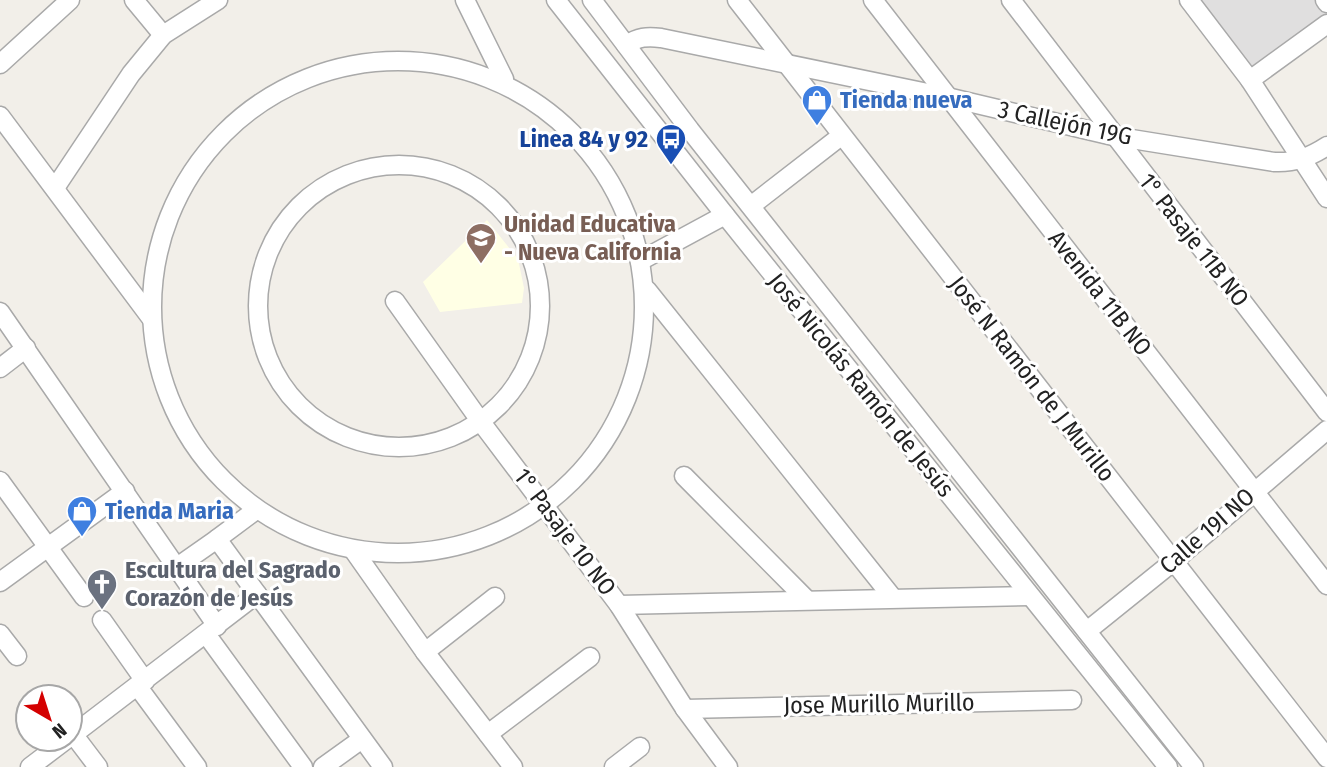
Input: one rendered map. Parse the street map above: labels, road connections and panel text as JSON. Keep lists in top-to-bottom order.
{
  "streets": {
    "street": [
      "3 Callejón 19G",
      "1° Pasaje 11B NO",
      "Avenida 11B NO",
      "José N Ramón de J Murillo",
      "José Nicolás Ramón de Jesús",
      "Calle 19I NO",
      "1° Pasaje 10 NO",
      "Jose Murillo Murillo"
    ]
  },
  "crossings": [
    ["3 Callejón 19G", "1° Pasaje 11B NO"],
    ["3 Callejón 19G", "Avenida 11B NO"],
    ["3 Callejón 19G", "José N Ramón de J Murillo"],
    ["3 Callejón 19G", "José Nicolás Ramón de Jesús"],
    ["Avenida 11B NO", "Calle 19I NO"],
    ["José N Ramón de J Murillo", "Calle 19I NO"],
    ["José Nicolás Ramón de Jesús", "Calle 19I NO"],
    ["1° Pasaje 10 NO", "Jose Murillo Murillo"]
  ],
  "places": {
    "shop": ["Tienda nueva", "Tienda Maria"],
    "bus stop": ["Linea 84 y 92"],
    "school or university": ["Unidad Educativa - Nueva California"],
    "church": ["Escultura del Sagrado Corazón de Jesús"]
  },
  "north": "bottom right"
}
